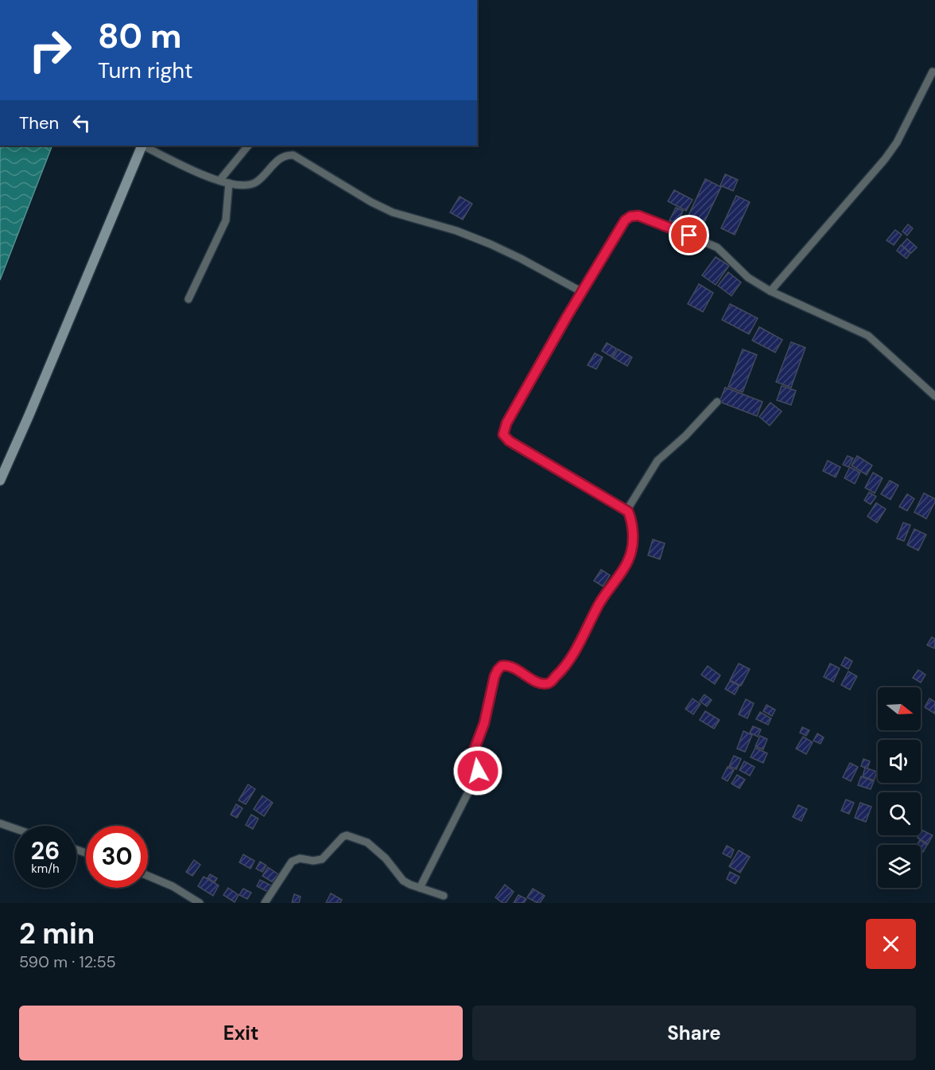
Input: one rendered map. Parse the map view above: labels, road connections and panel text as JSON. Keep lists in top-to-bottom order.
{
  "north": "right",
  "page": {
    "turn": ["80 m", "Turn right"],
    "then": "Then",
    "speed": "26 km/h",
    "limit": "30",
    "heading": ["2 min", "590 m · 12:55"],
    "buttons": ["Exit", "Share"]
  }
}
